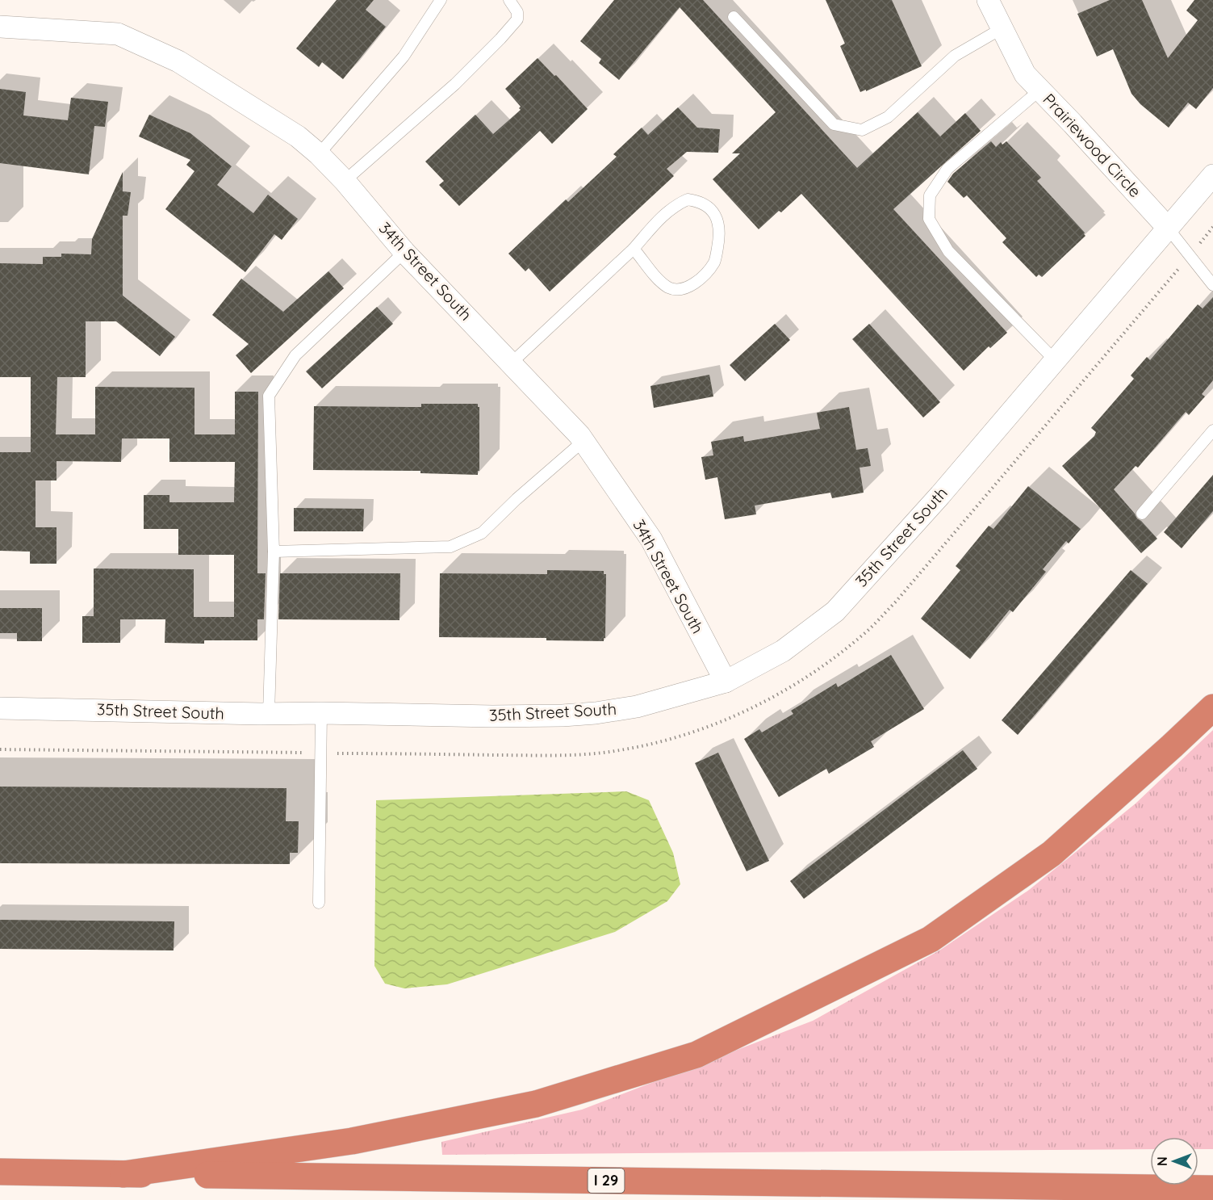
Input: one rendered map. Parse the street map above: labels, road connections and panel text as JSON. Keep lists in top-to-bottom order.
{
  "streets": {
    "highway": ["I 29"],
    "street": ["Prairiewood Circle", "34th Street South", "35th Street South"]
  },
  "crossings": [
    ["Prairiewood Circle", "35th Street South"],
    ["34th Street South", "35th Street South"]
  ],
  "north": "left"
}
